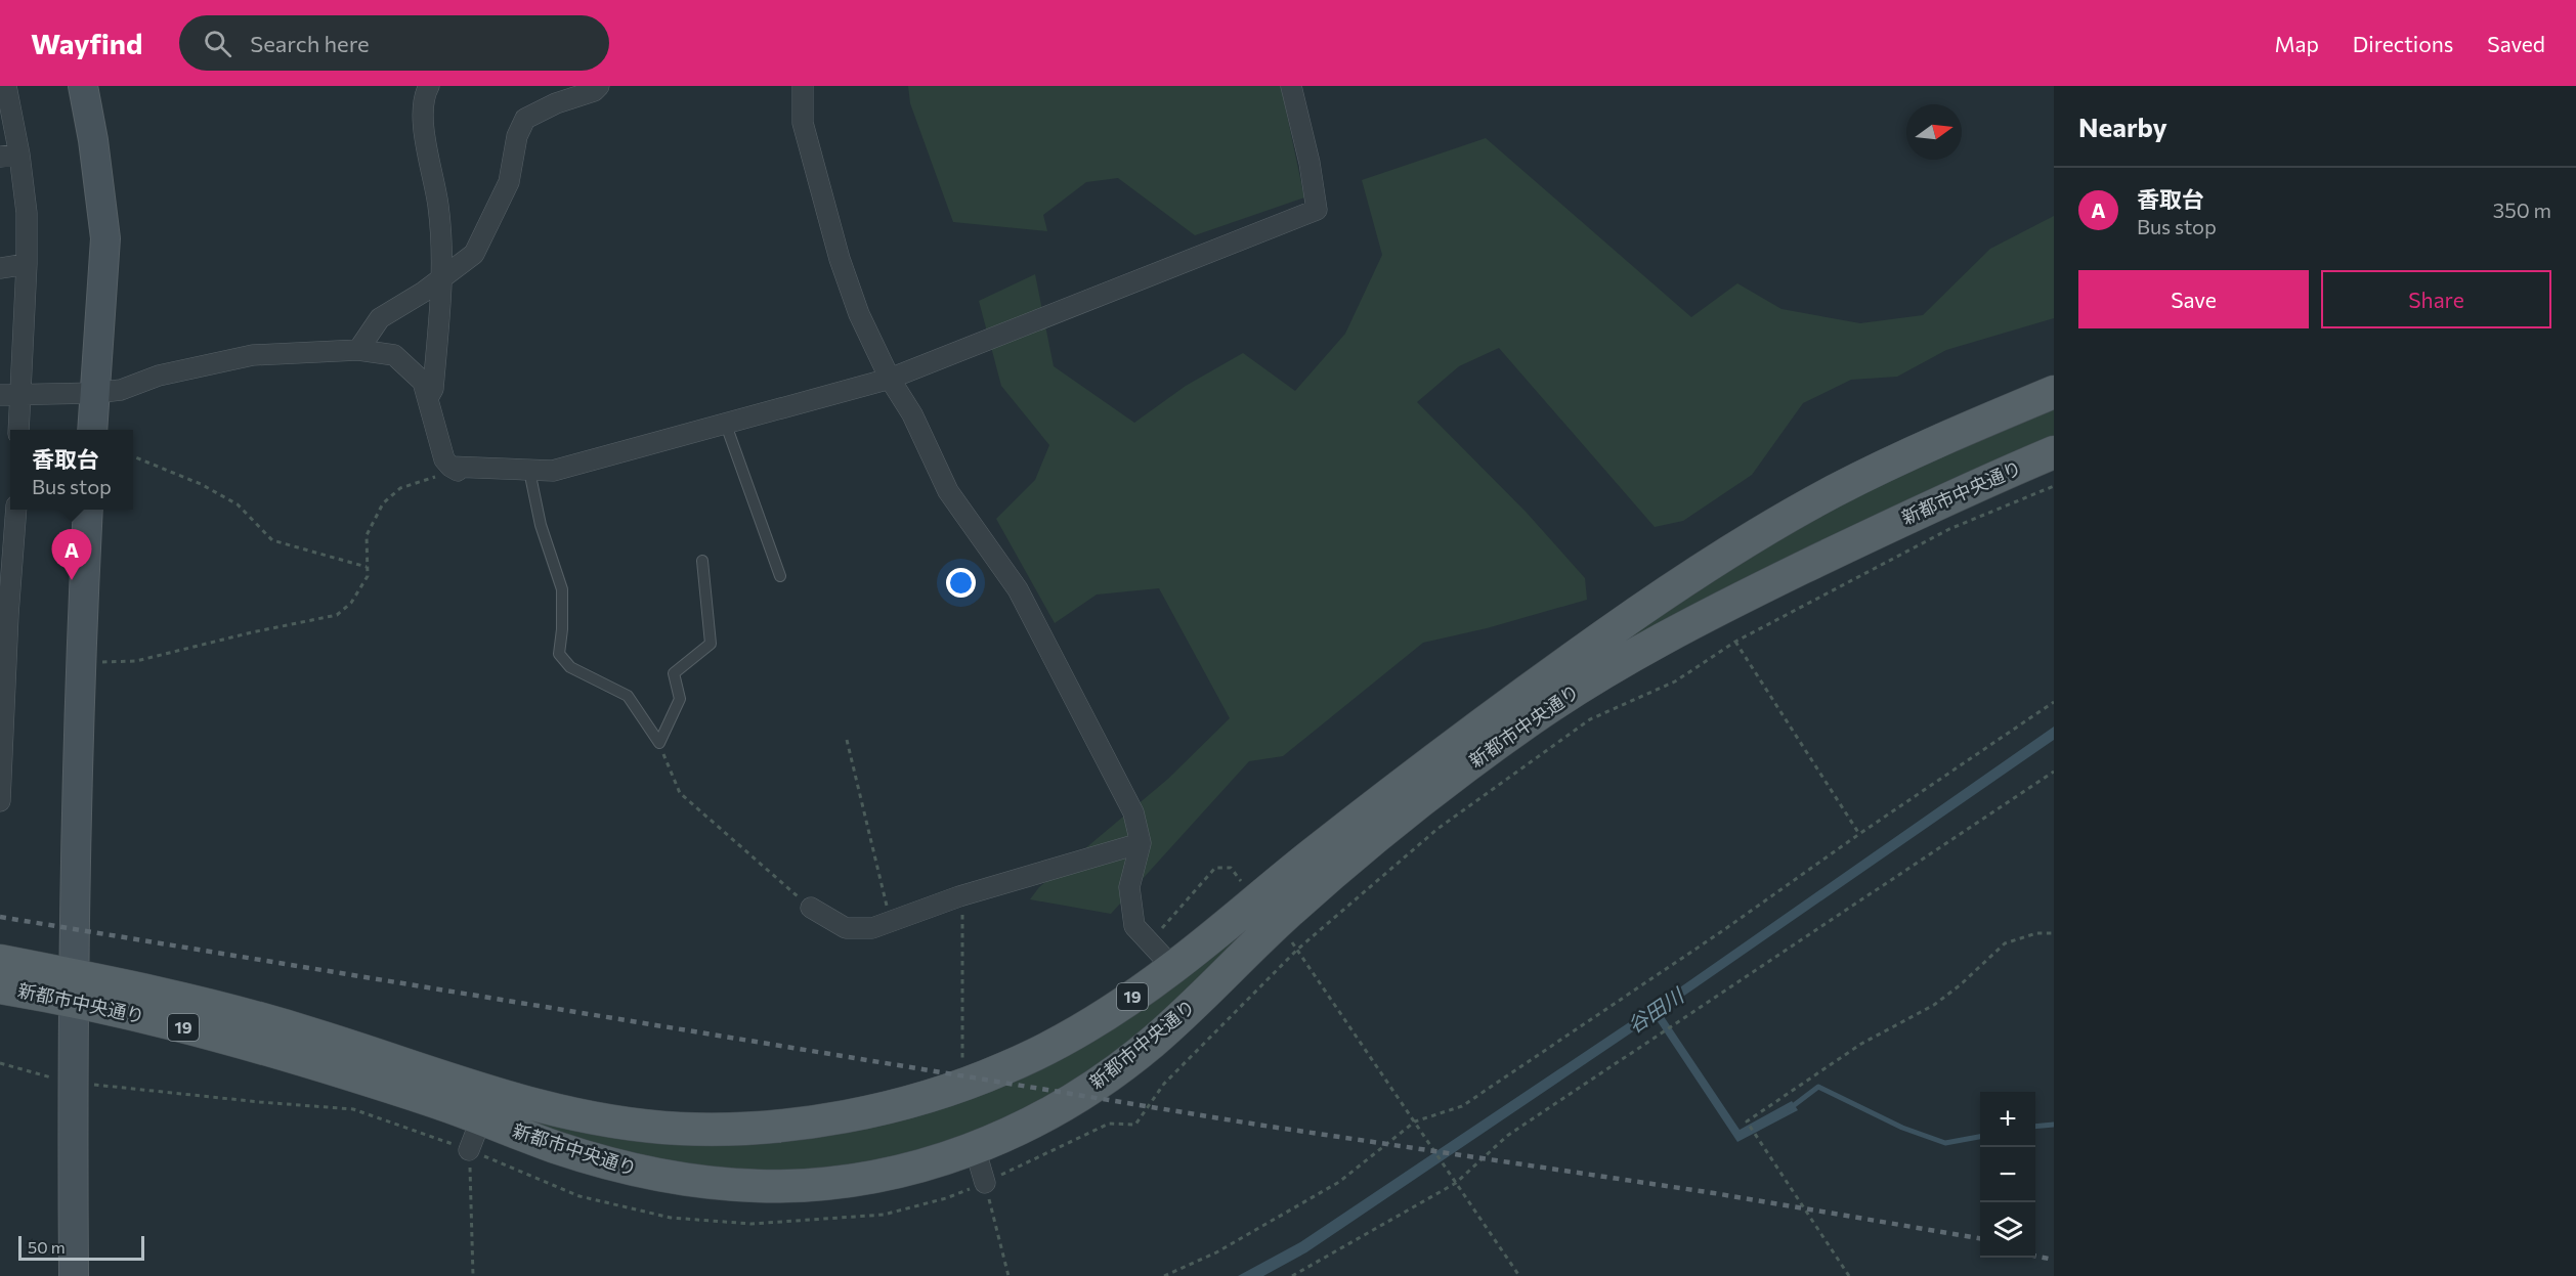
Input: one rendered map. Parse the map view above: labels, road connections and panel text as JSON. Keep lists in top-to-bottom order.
{
  "streets": {
    "main road": ["新都市中央通り", "19"]
  },
  "water": ["谷田川"],
  "scale_bar": "50 m",
  "north": "right",
  "page": {
    "header": "Wayfind",
    "search": "Search here",
    "nav": ["Map", "Directions", "Saved"],
    "heading": "Nearby",
    "list": [
      {
        "mark": "A",
        "name": "香取台",
        "note": "Bus stop",
        "value": "350 m"
      }
    ],
    "buttons": ["Save", "Share"],
    "popup": ["香取台", "Bus stop"],
    "pins": "A",
    "map_buttons": ["+", "−"],
    "scale": "50 m"
  }
}
